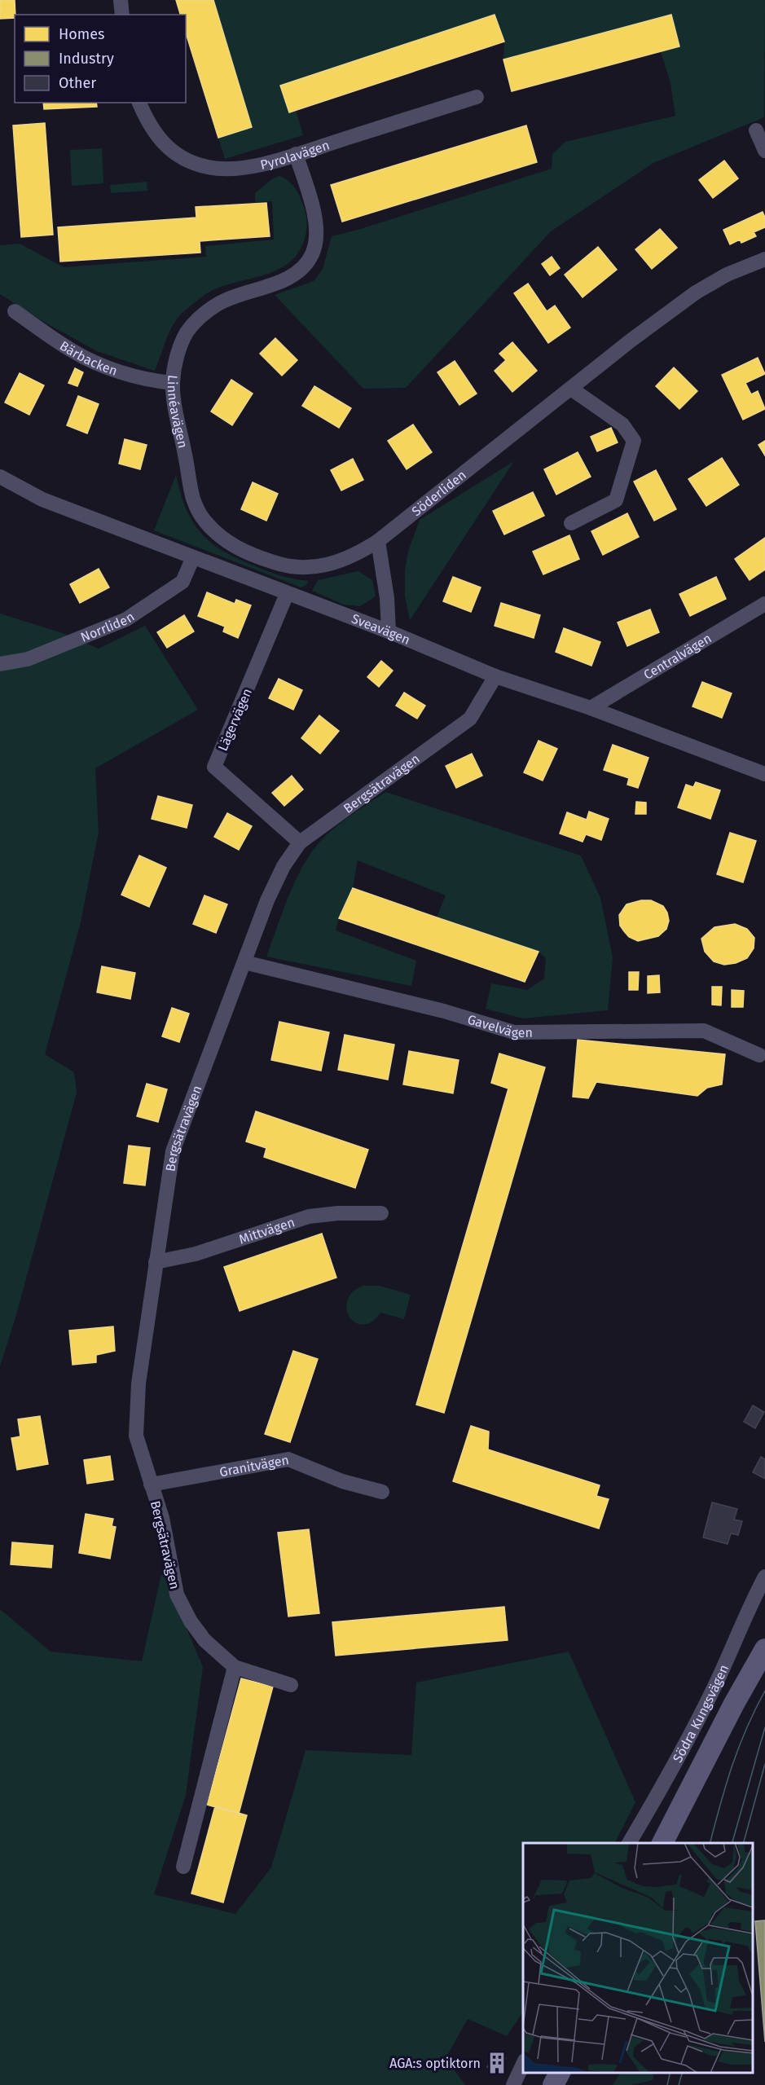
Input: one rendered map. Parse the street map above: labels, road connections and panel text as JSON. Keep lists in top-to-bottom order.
{
  "streets": {
    "main road": ["Södra Kungsvägen"],
    "street": [
      "Pyrolavägen",
      "Bärbacken",
      "Linnéavägen",
      "Söderliden",
      "Norrliden",
      "Sveavägen",
      "Centralvägen",
      "Lägervägen",
      "Bergsätravägen",
      "Gavelvägen",
      "Mittvägen",
      "Granitvägen"
    ]
  },
  "crossings": [
    ["Pyrolavägen", "Linnéavägen"],
    ["Bärbacken", "Linnéavägen"],
    ["Linnéavägen", "Söderliden"],
    ["Norrliden", "Sveavägen"],
    ["Sveavägen", "Centralvägen"],
    ["Sveavägen", "Lägervägen"],
    ["Sveavägen", "Bergsätravägen"],
    ["Lägervägen", "Bergsätravägen"],
    ["Bergsätravägen", "Gavelvägen"],
    ["Bergsätravägen", "Mittvägen"],
    ["Bergsätravägen", "Granitvägen"]
  ],
  "places": {
    "building": ["AGA:s optiktorn"]
  },
  "legend": ["Homes", "Industry", "Other"]
}
